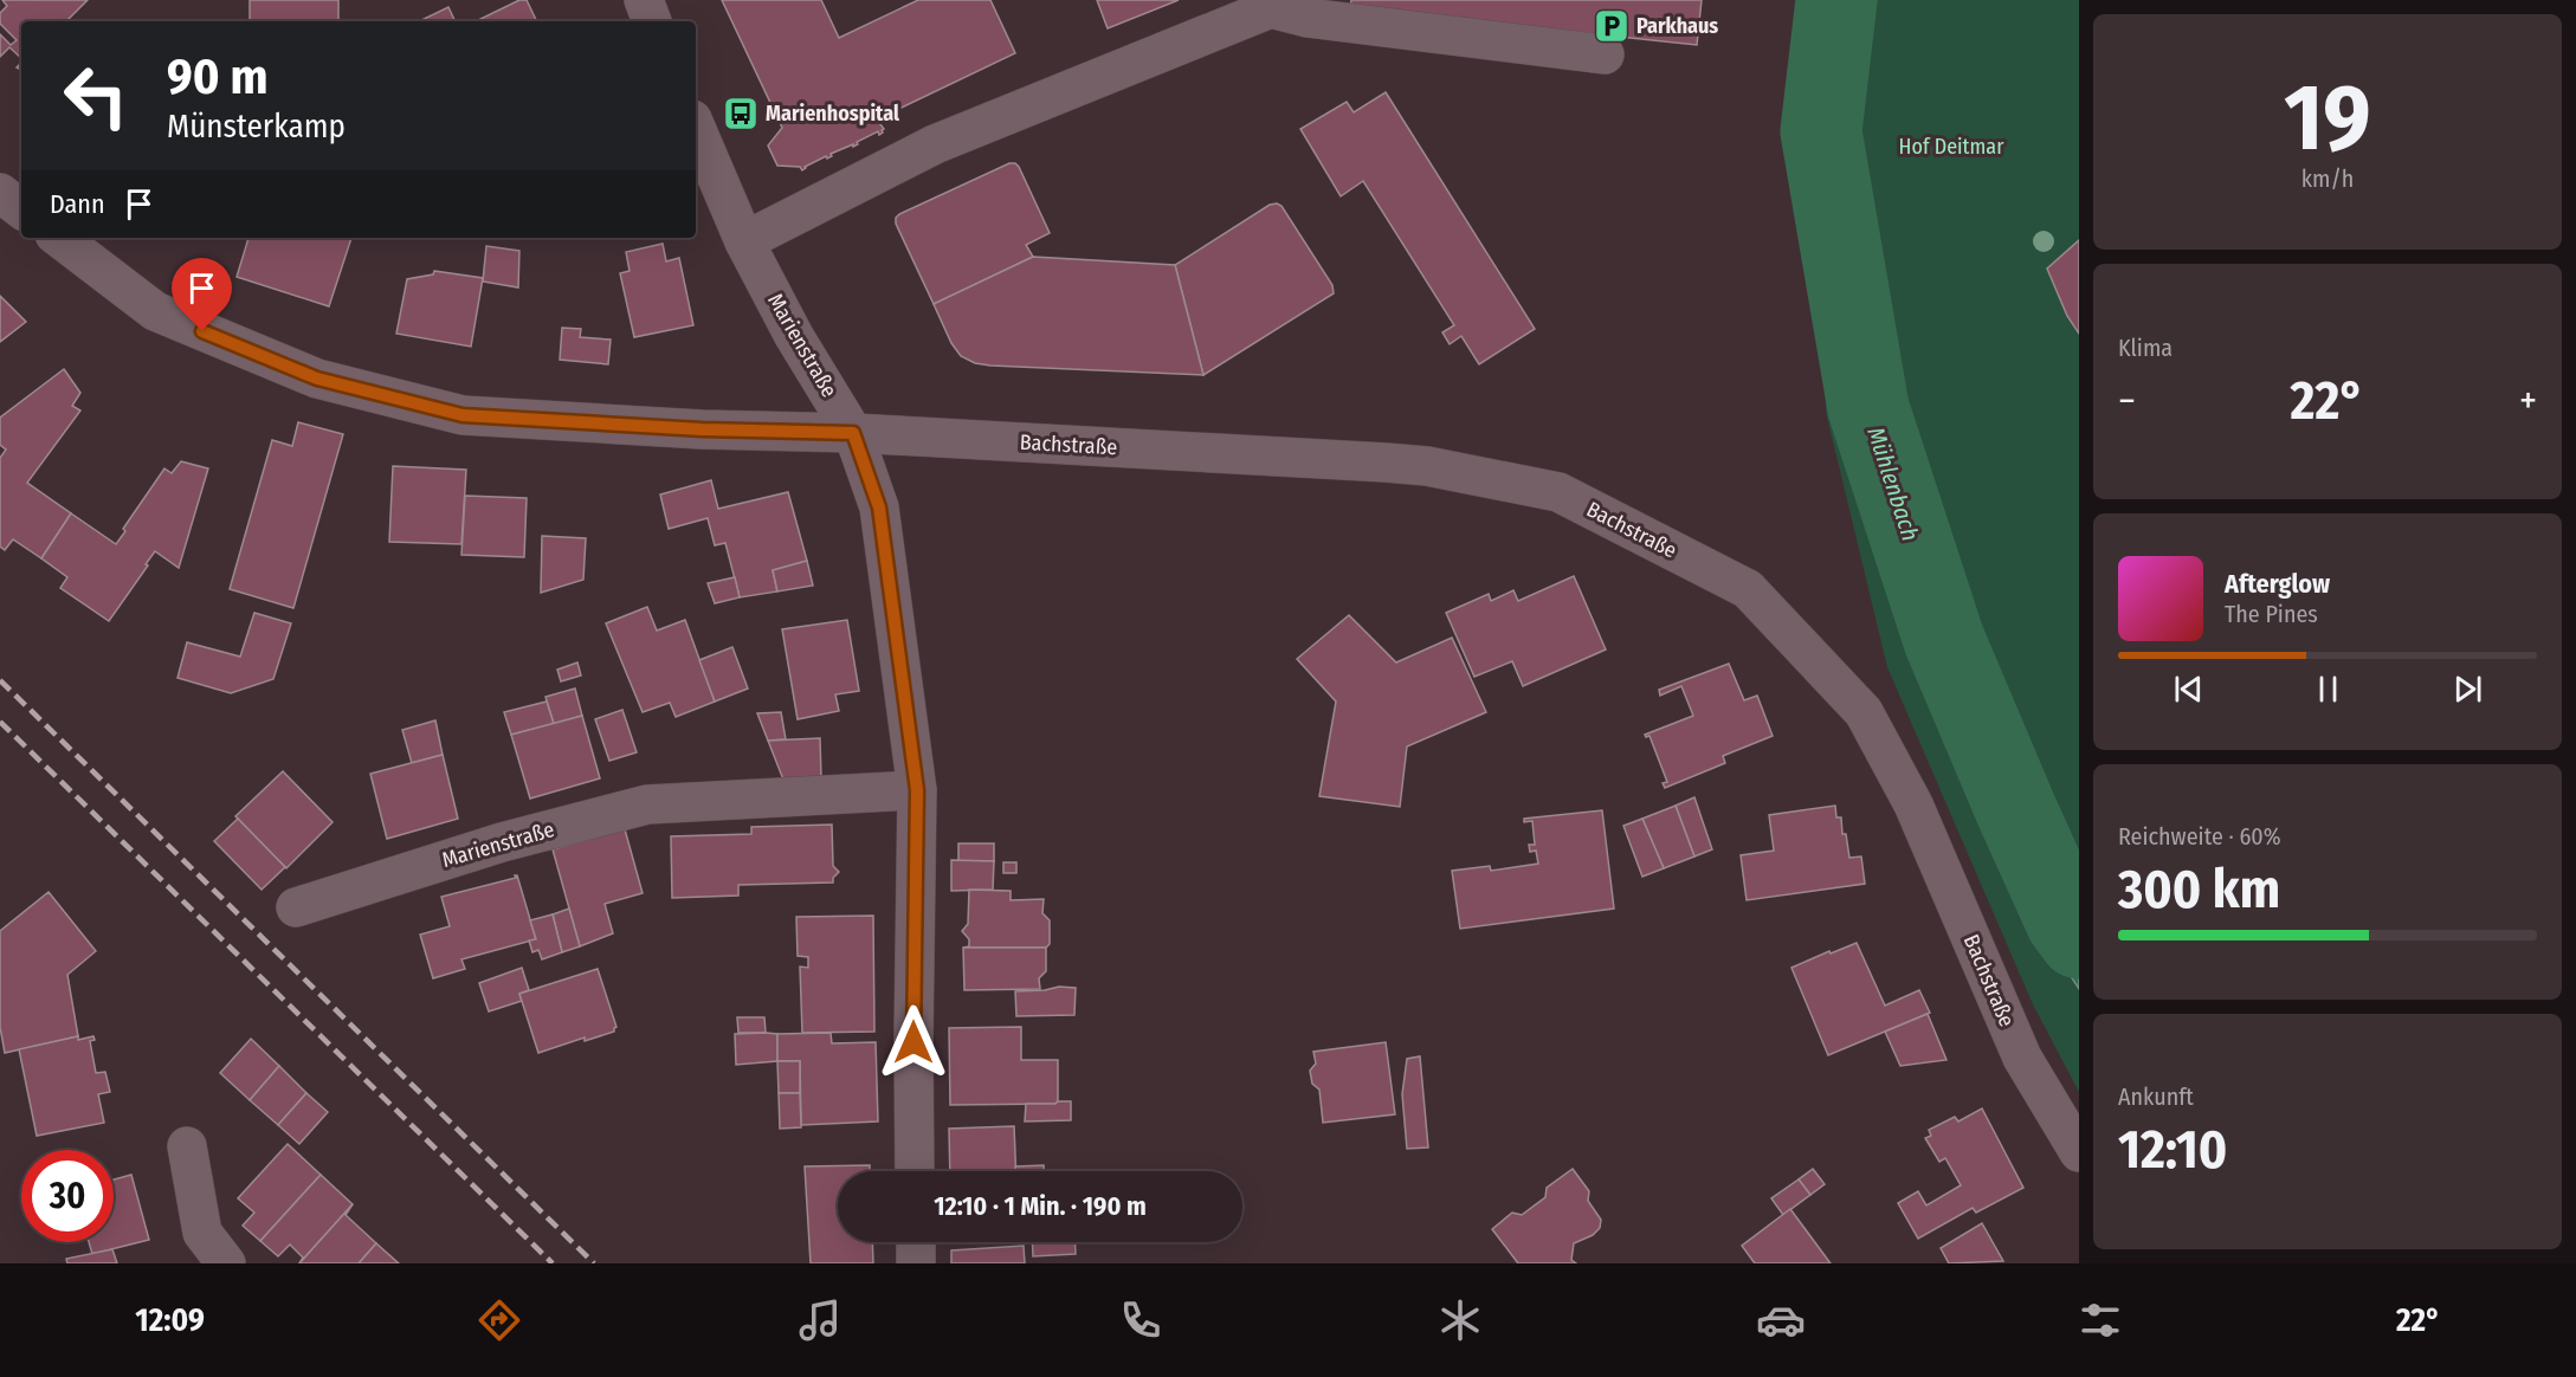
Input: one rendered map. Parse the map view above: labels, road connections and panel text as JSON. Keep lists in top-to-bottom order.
{
  "streets": {
    "street": ["Marienstraße", "Bachstraße"]
  },
  "crossings": [
    ["Marienstraße", "Bachstraße"]
  ],
  "water": ["Mühlenbach"],
  "parks": ["Hof Deitmar"],
  "places": {
    "parking": ["Parkhaus"],
    "bus stop": ["Marienhospital"]
  },
  "page": {
    "tile": [
      ["19", "km/h"],
      "Klima",
      ["Reichweite · 60%", "300 km"],
      ["Ankunft", "12:10"]
    ],
    "turn": ["90 m", "Münsterkamp"],
    "then": "Dann",
    "heat": ["−", "22°", "+"],
    "song": ["Afterglow", "The Pines"],
    "limit": "30",
    "trip": "12:10 · 1 Min. · 190 m",
    "tabs": ["12:09", "22°"]
  }
}
